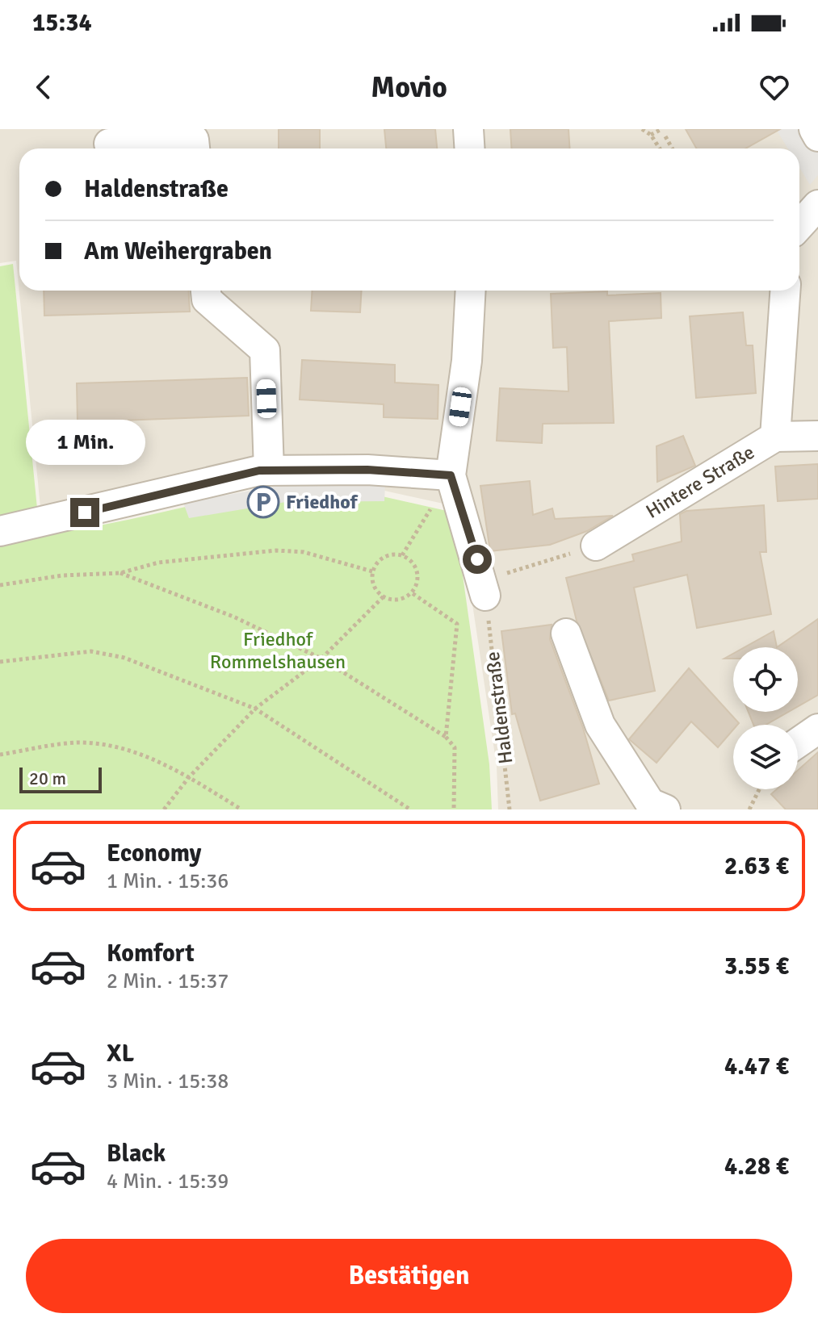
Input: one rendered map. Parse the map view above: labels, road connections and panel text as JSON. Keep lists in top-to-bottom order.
{
  "streets": {
    "street": ["Hintere Straße"],
    "path": ["Haldenstraße"]
  },
  "parks": ["Friedhof Rommelshausen"],
  "places": {
    "parking": ["Friedhof"]
  },
  "scale_bar": "20 m",
  "page": {
    "status": "15:34",
    "header": "Movio",
    "banner": ["Haldenstraße", "Am Weihergraben"],
    "bubble": "1 Min.",
    "scale": "20 m",
    "list": [
      {
        "name": "Economy",
        "note": "1 Min. · 15:36",
        "value": "2.63 €"
      },
      {
        "name": "Komfort",
        "note": "2 Min. · 15:37",
        "value": "3.55 €"
      },
      {
        "name": "XL",
        "note": "3 Min. · 15:38",
        "value": "4.47 €"
      },
      {
        "name": "Black",
        "note": "4 Min. · 15:39",
        "value": "4.28 €"
      }
    ],
    "buttons": "Bestätigen"
  }
}
